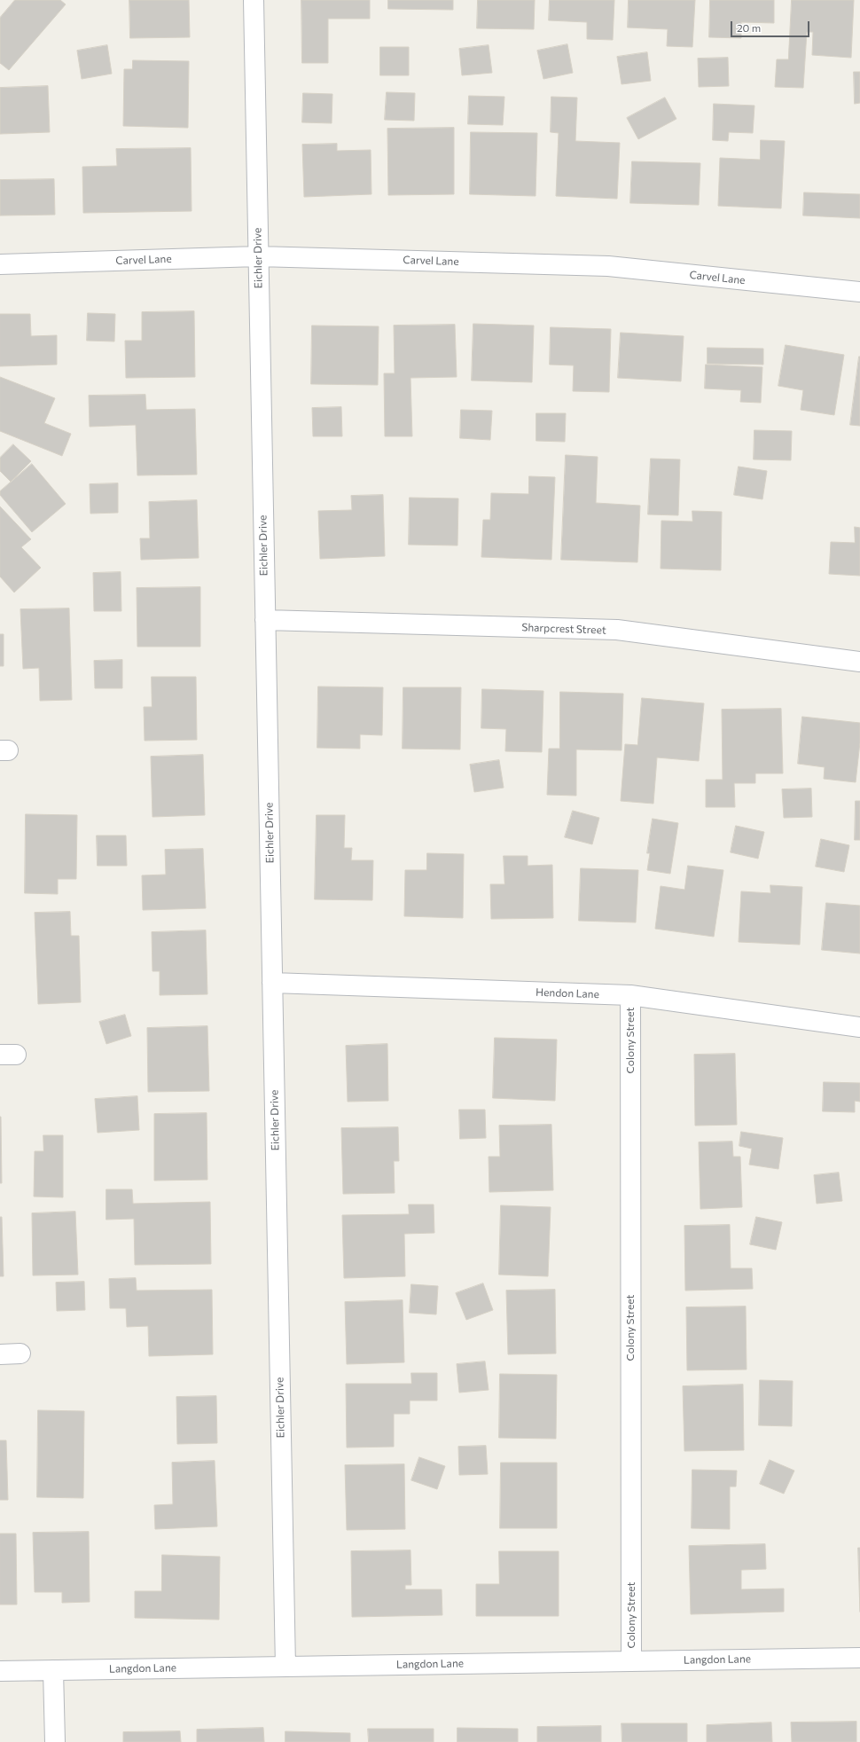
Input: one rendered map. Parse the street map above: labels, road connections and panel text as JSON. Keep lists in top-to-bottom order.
{
  "streets": {
    "street": [
      "Eichler Drive",
      "Carvel Lane",
      "Sharpcrest Street",
      "Hendon Lane",
      "Colony Street",
      "Langdon Lane"
    ]
  },
  "crossings": [
    ["Eichler Drive", "Carvel Lane"],
    ["Eichler Drive", "Sharpcrest Street"],
    ["Eichler Drive", "Hendon Lane"],
    ["Eichler Drive", "Langdon Lane"],
    ["Hendon Lane", "Colony Street"],
    ["Colony Street", "Langdon Lane"]
  ],
  "scale_bar": "20 m"
}
